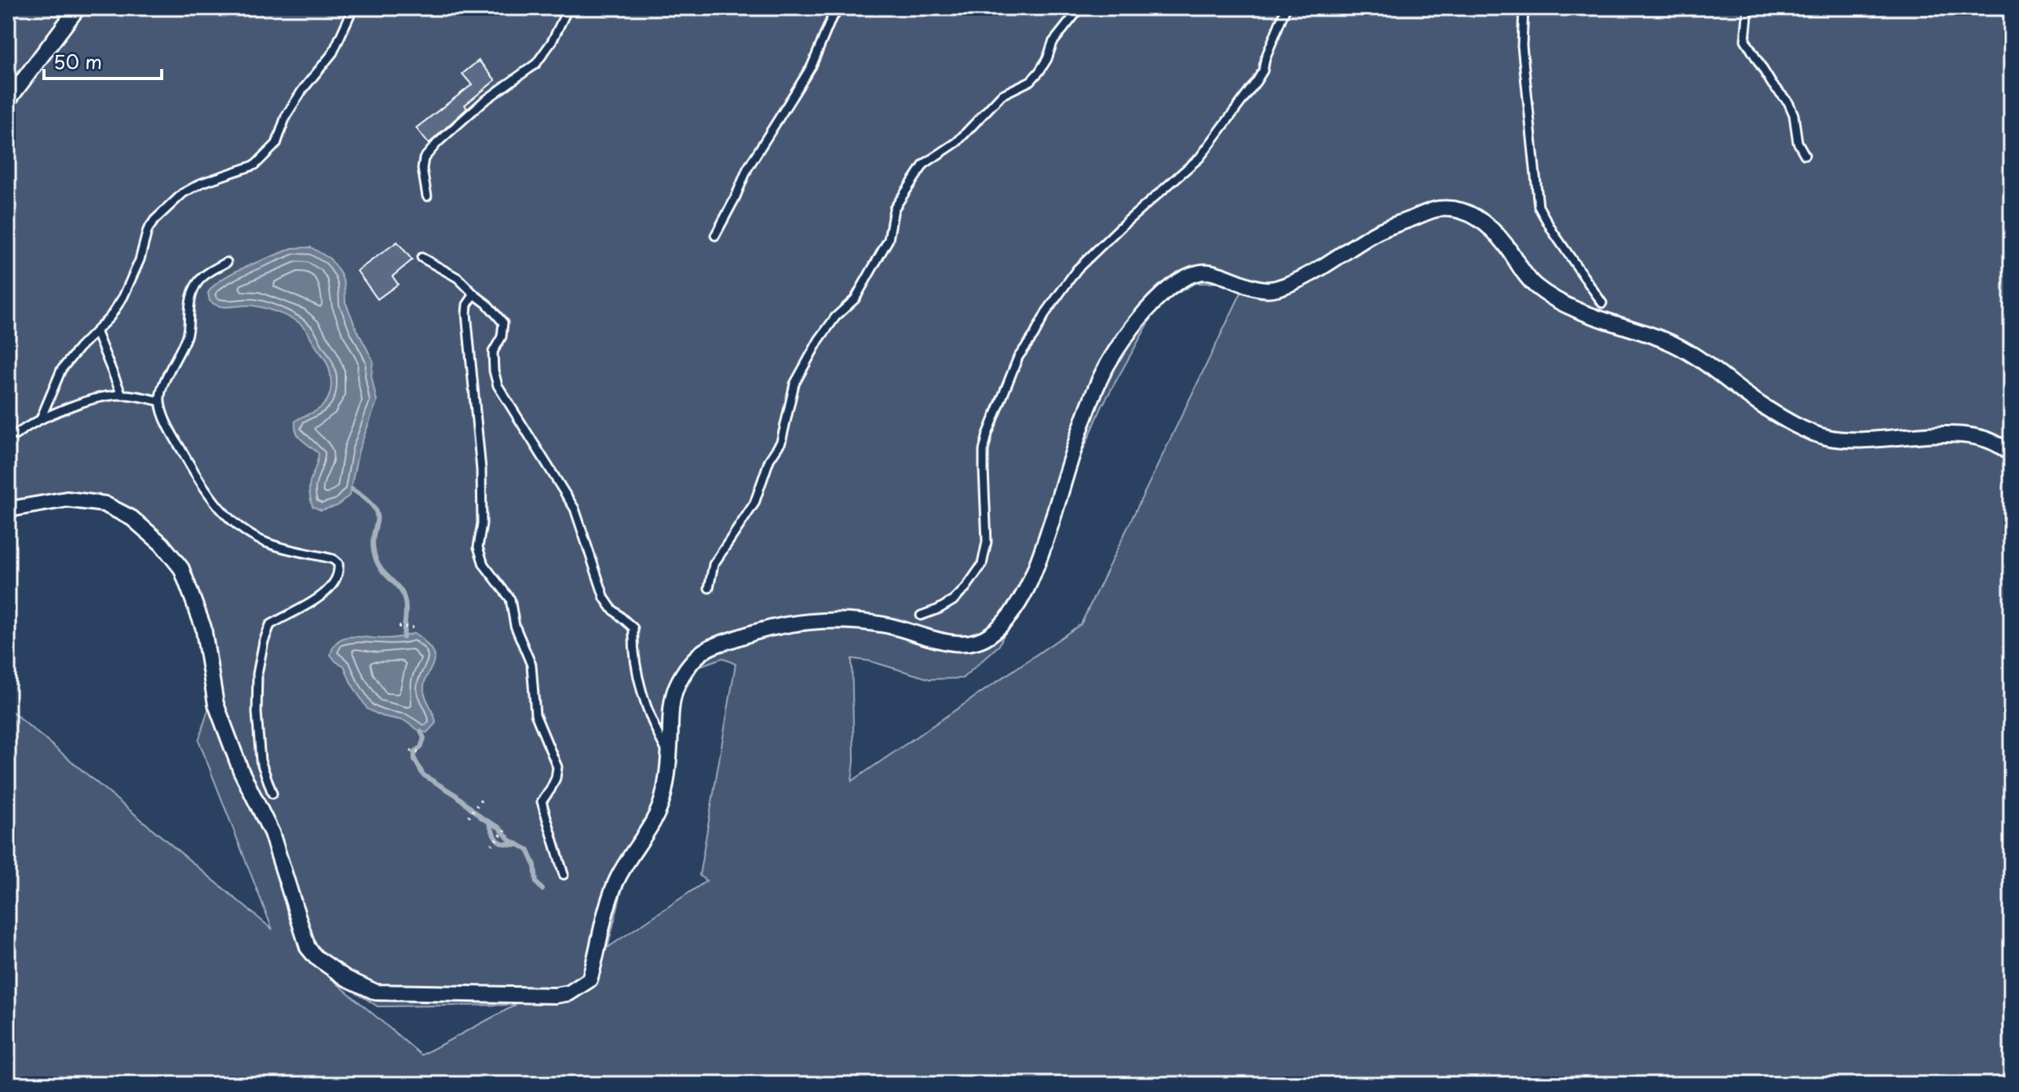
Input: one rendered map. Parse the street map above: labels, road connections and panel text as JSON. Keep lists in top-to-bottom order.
{
  "scale_bar": "50 m"
}
